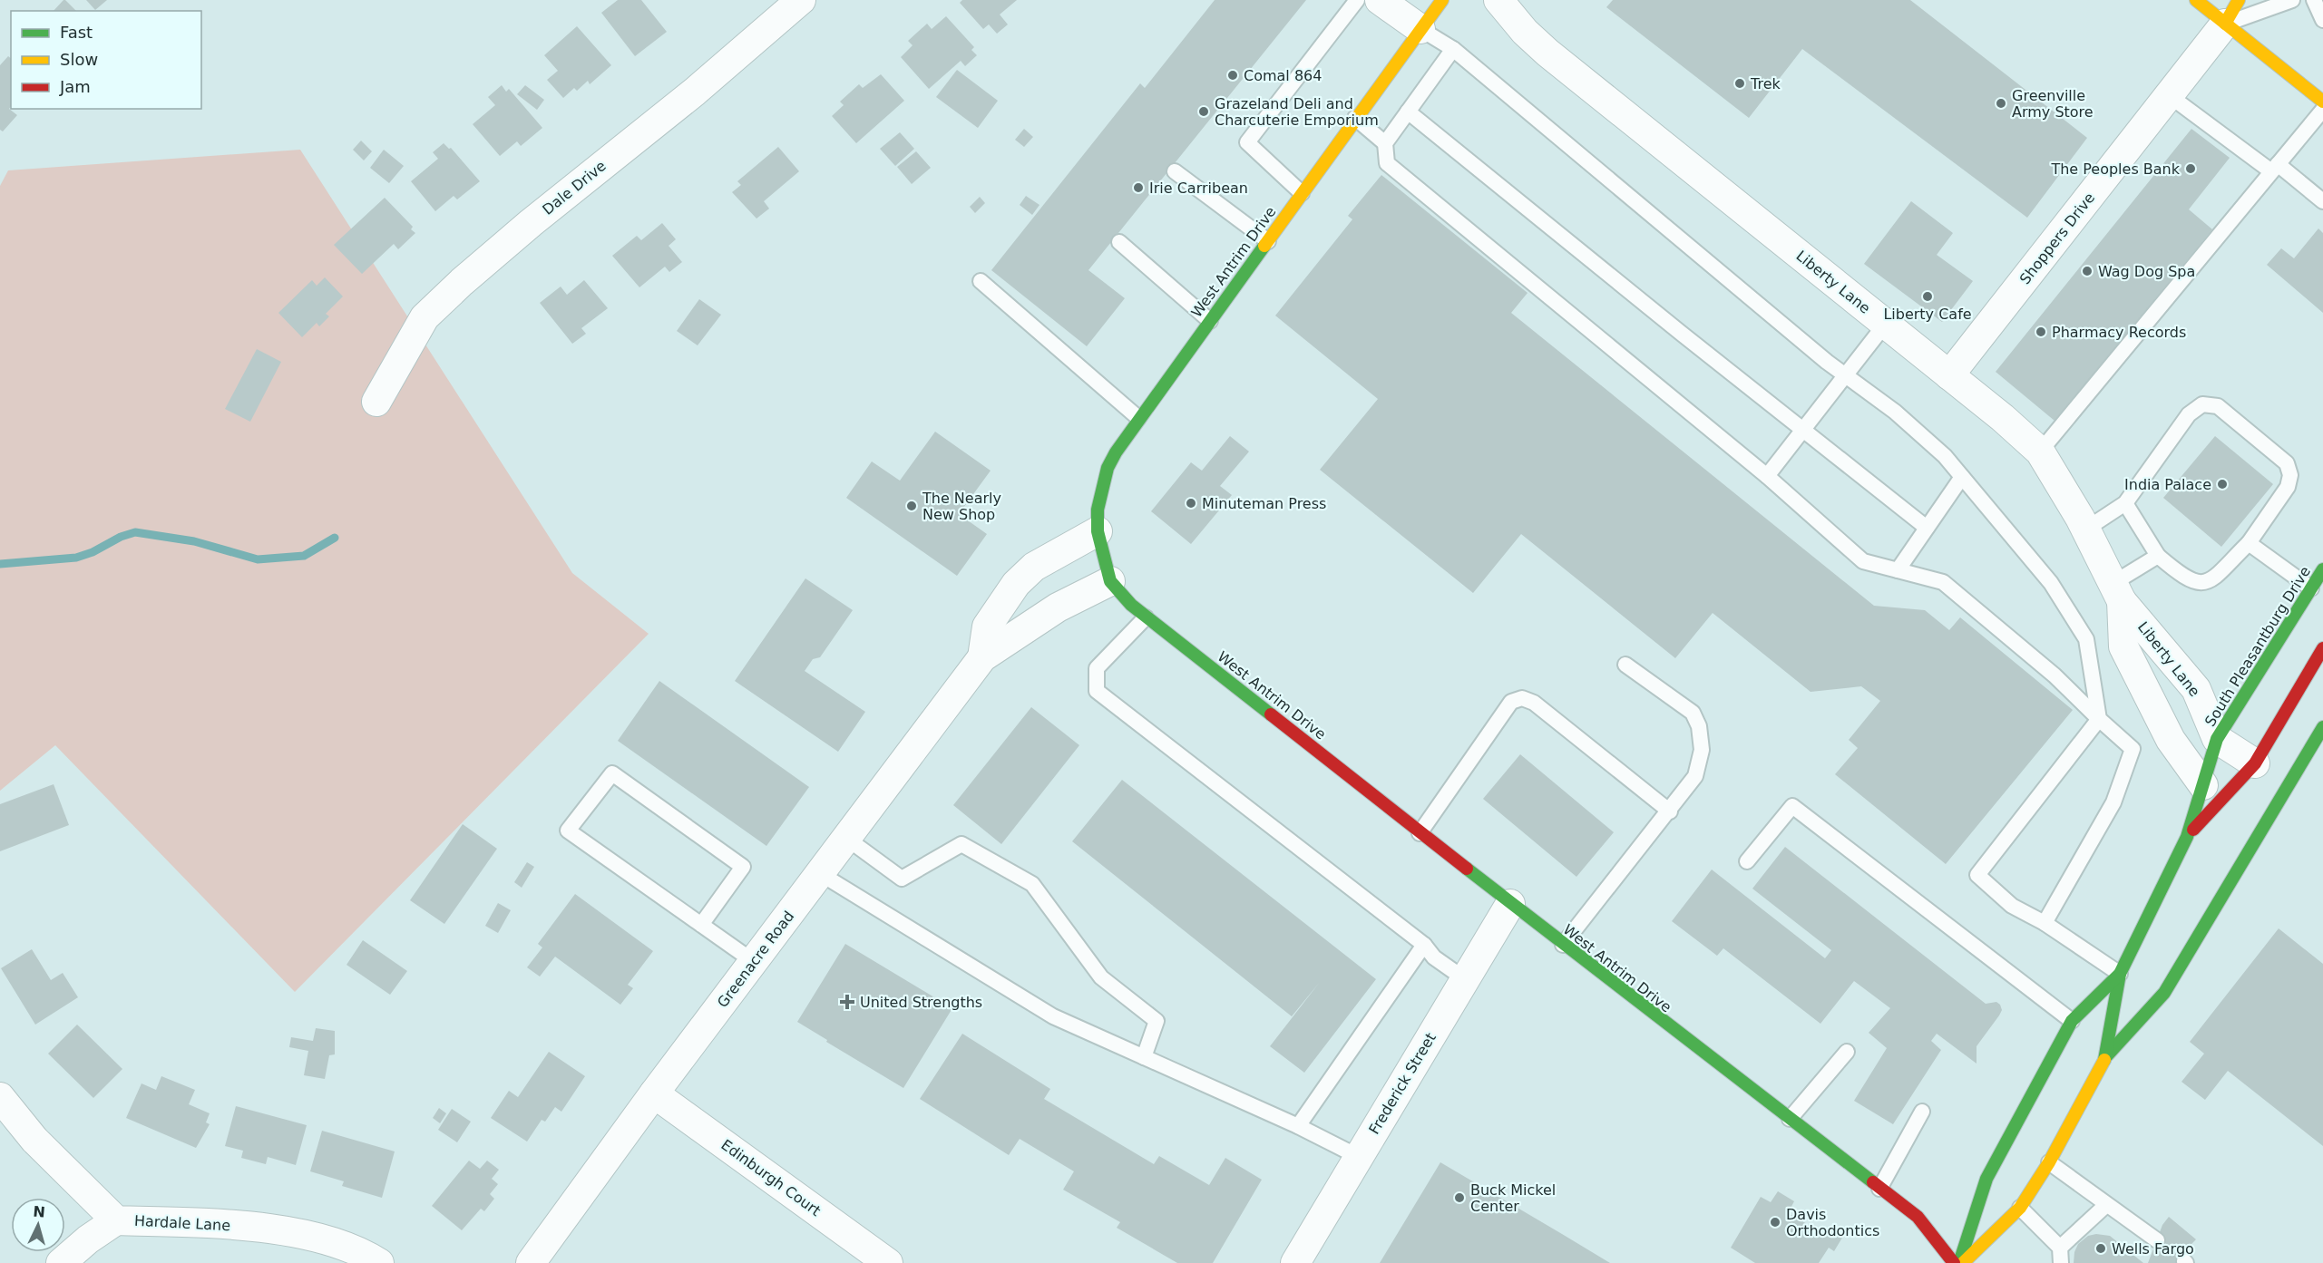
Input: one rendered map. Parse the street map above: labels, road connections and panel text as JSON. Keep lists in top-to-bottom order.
{
  "streets": {
    "main road": ["West Antrim Drive", "South Pleasantburg Drive"],
    "street": [
      "Dale Drive",
      "Shoppers Drive",
      "Liberty Lane",
      "Greenacre Road",
      "Frederick Street",
      "Edinburgh Court",
      "Hardale Lane"
    ]
  },
  "crossings": [
    ["Shoppers Drive", "Liberty Lane"],
    ["West Antrim Drive", "Greenacre Road"],
    ["West Antrim Drive", "Frederick Street"],
    ["Liberty Lane", "South Pleasantburg Drive"],
    ["Greenacre Road", "Edinburgh Court"]
  ],
  "places": {
    "other": [
      "Comal 864",
      "Trek",
      "Greenville Army Store",
      "Grazeland Deli and Charcuterie Emporium",
      "The Peoples Bank",
      "Irie Carribean",
      "Wag Dog Spa",
      "Liberty Cafe",
      "Pharmacy Records",
      "India Palace",
      "Minuteman Press",
      "The Nearly New Shop",
      "Buck Mickel Center",
      "Davis Orthodontics",
      "Wells Fargo"
    ],
    "health": ["United Strengths"]
  },
  "legend": ["Fast", "Slow", "Jam"],
  "north": "top"
}
